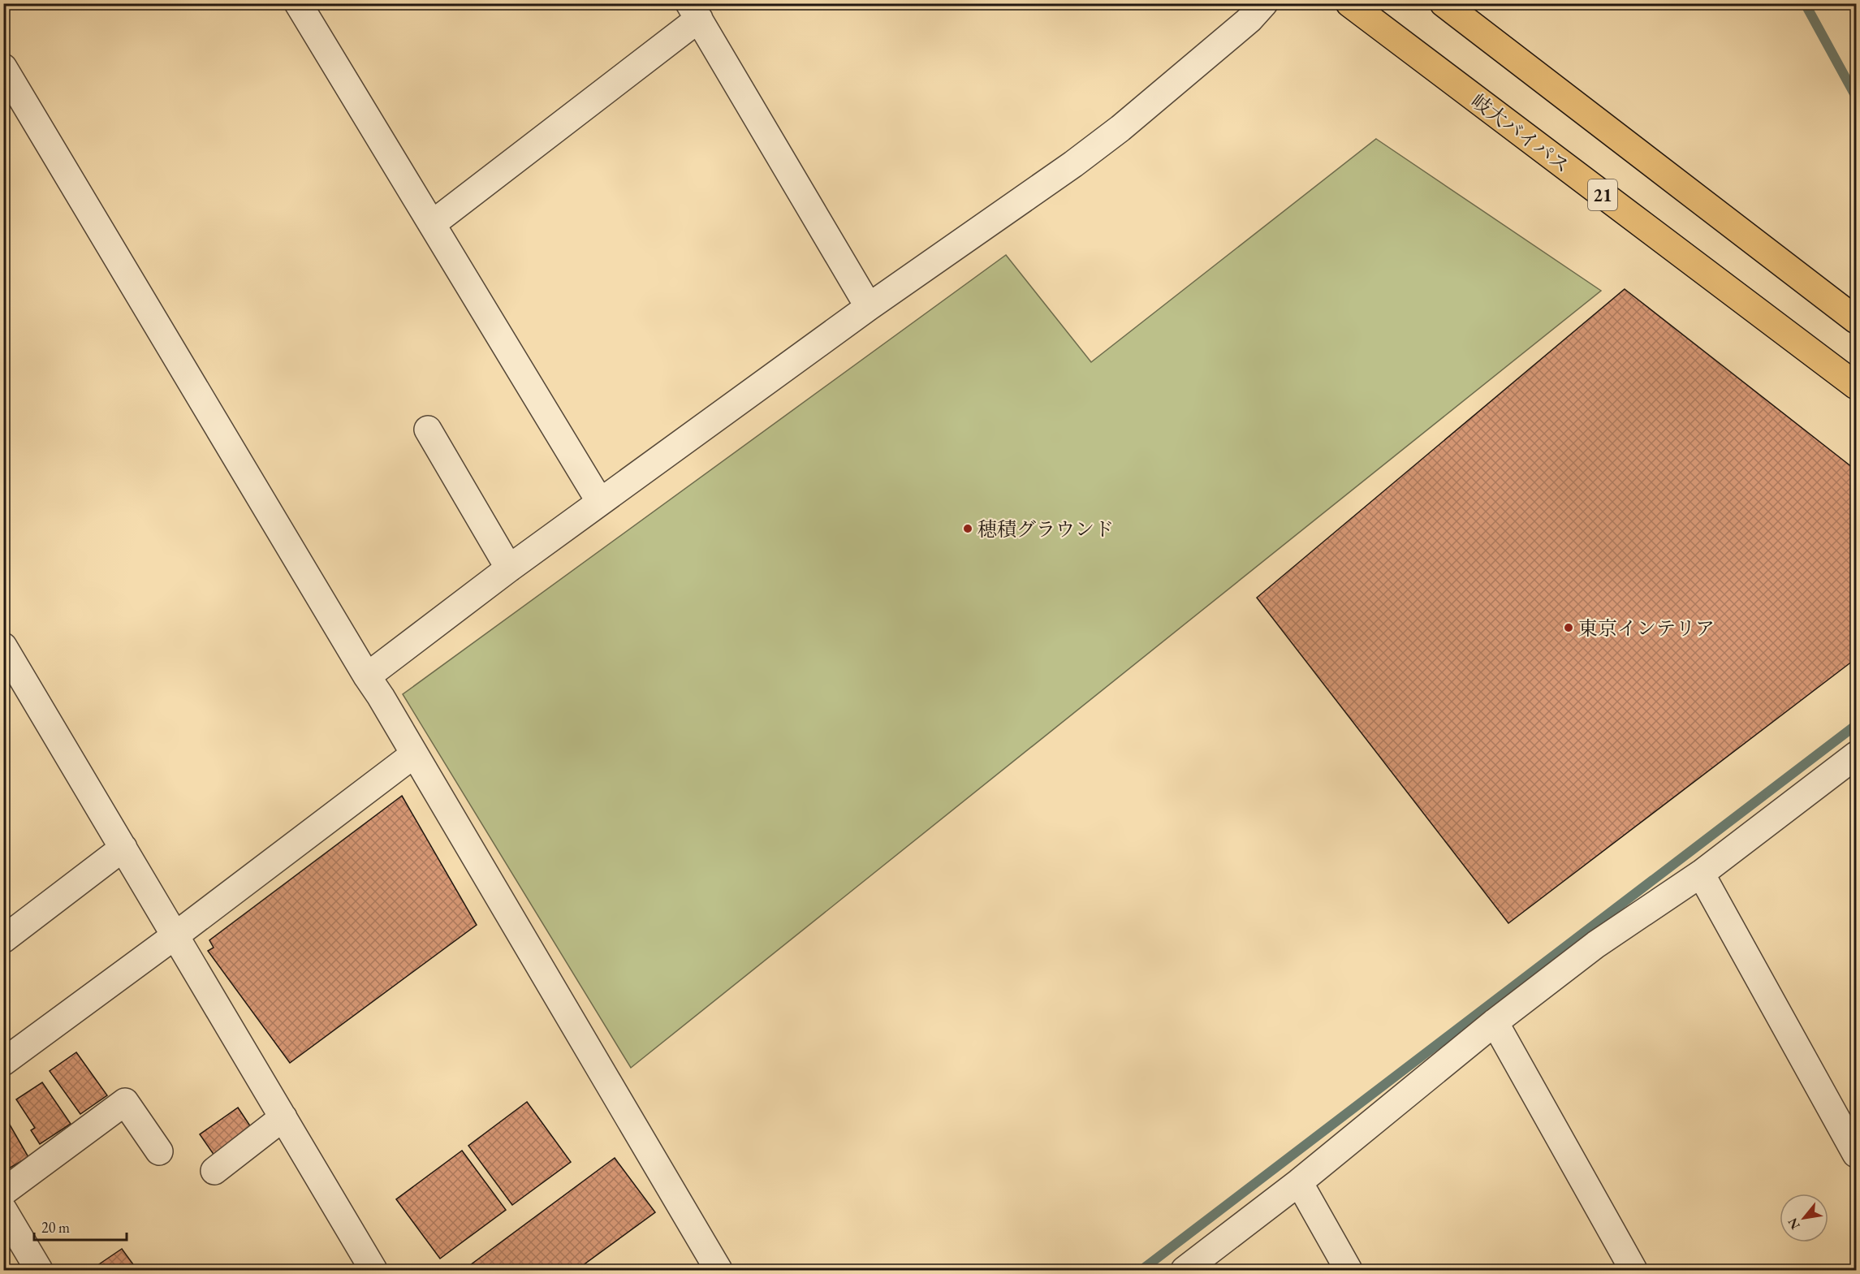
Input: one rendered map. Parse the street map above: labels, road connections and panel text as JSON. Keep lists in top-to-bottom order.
{
  "streets": {
    "highway": ["岐大バイパス", "21"]
  },
  "places": ["穂積グラウンド", "東京インテリア"],
  "scale_bar": "20 m",
  "north": "bottom left"
}
